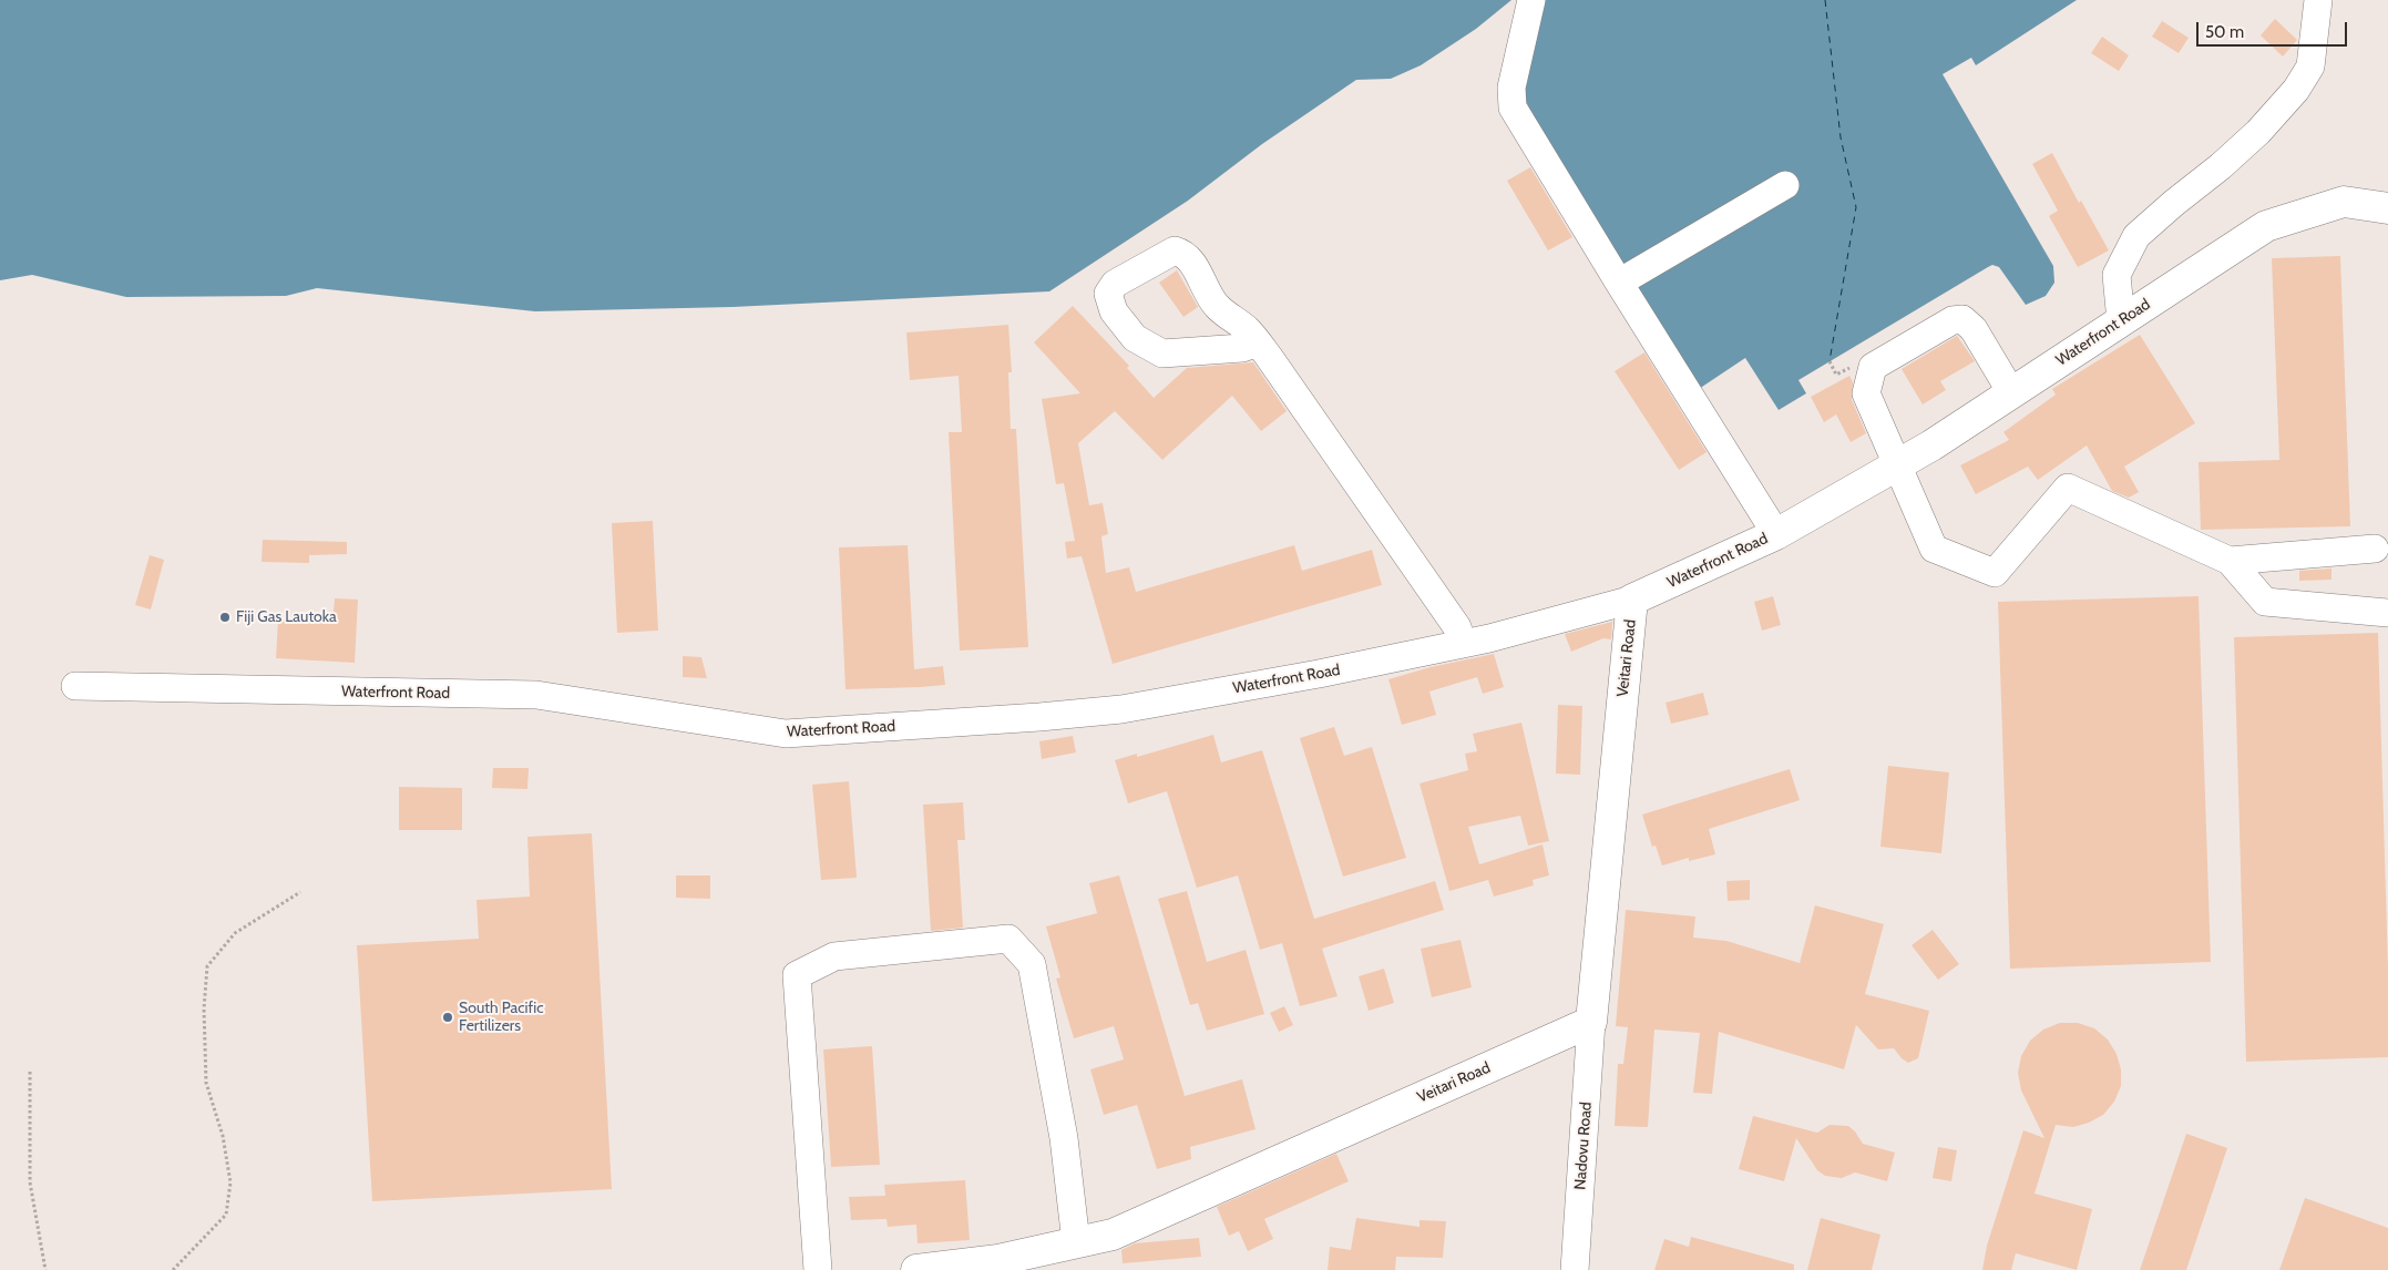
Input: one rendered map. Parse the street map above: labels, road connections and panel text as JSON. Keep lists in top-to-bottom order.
{
  "streets": {
    "main road": ["Waterfront Road", "Veitari Road"],
    "street": ["Nadovu Road"]
  },
  "crossings": [
    ["Waterfront Road", "Veitari Road"],
    ["Veitari Road", "Nadovu Road"]
  ],
  "places": ["Fiji Gas Lautoka", "South Pacific Fertilizers"],
  "scale_bar": "50 m"
}
